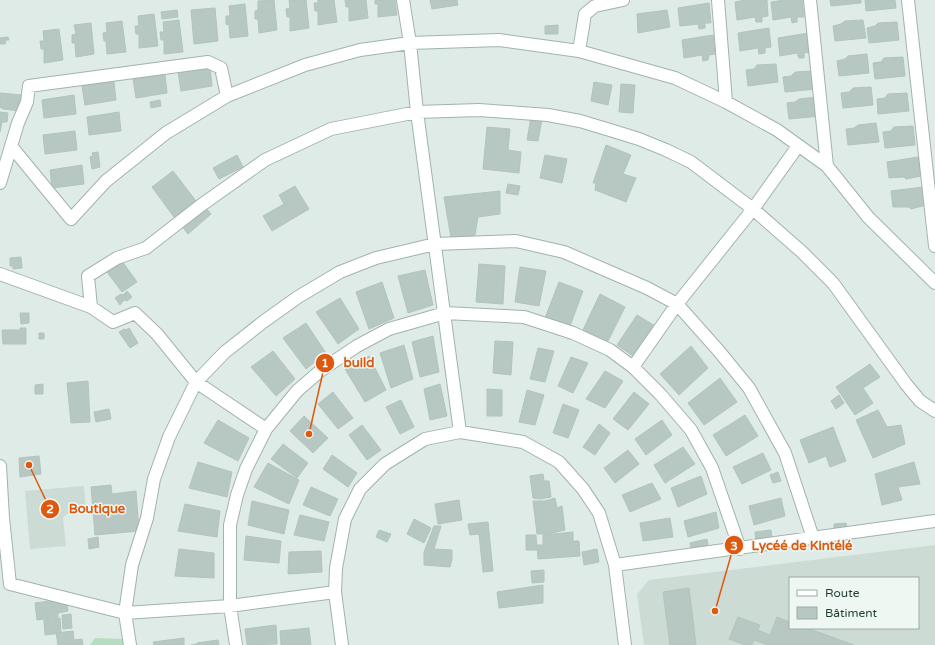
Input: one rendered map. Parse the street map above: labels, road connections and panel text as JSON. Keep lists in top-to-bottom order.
{
  "places": ["build", "Boutique", "Lycéé de Kintélé"],
  "legend": ["Route", "Bâtiment"]
}
